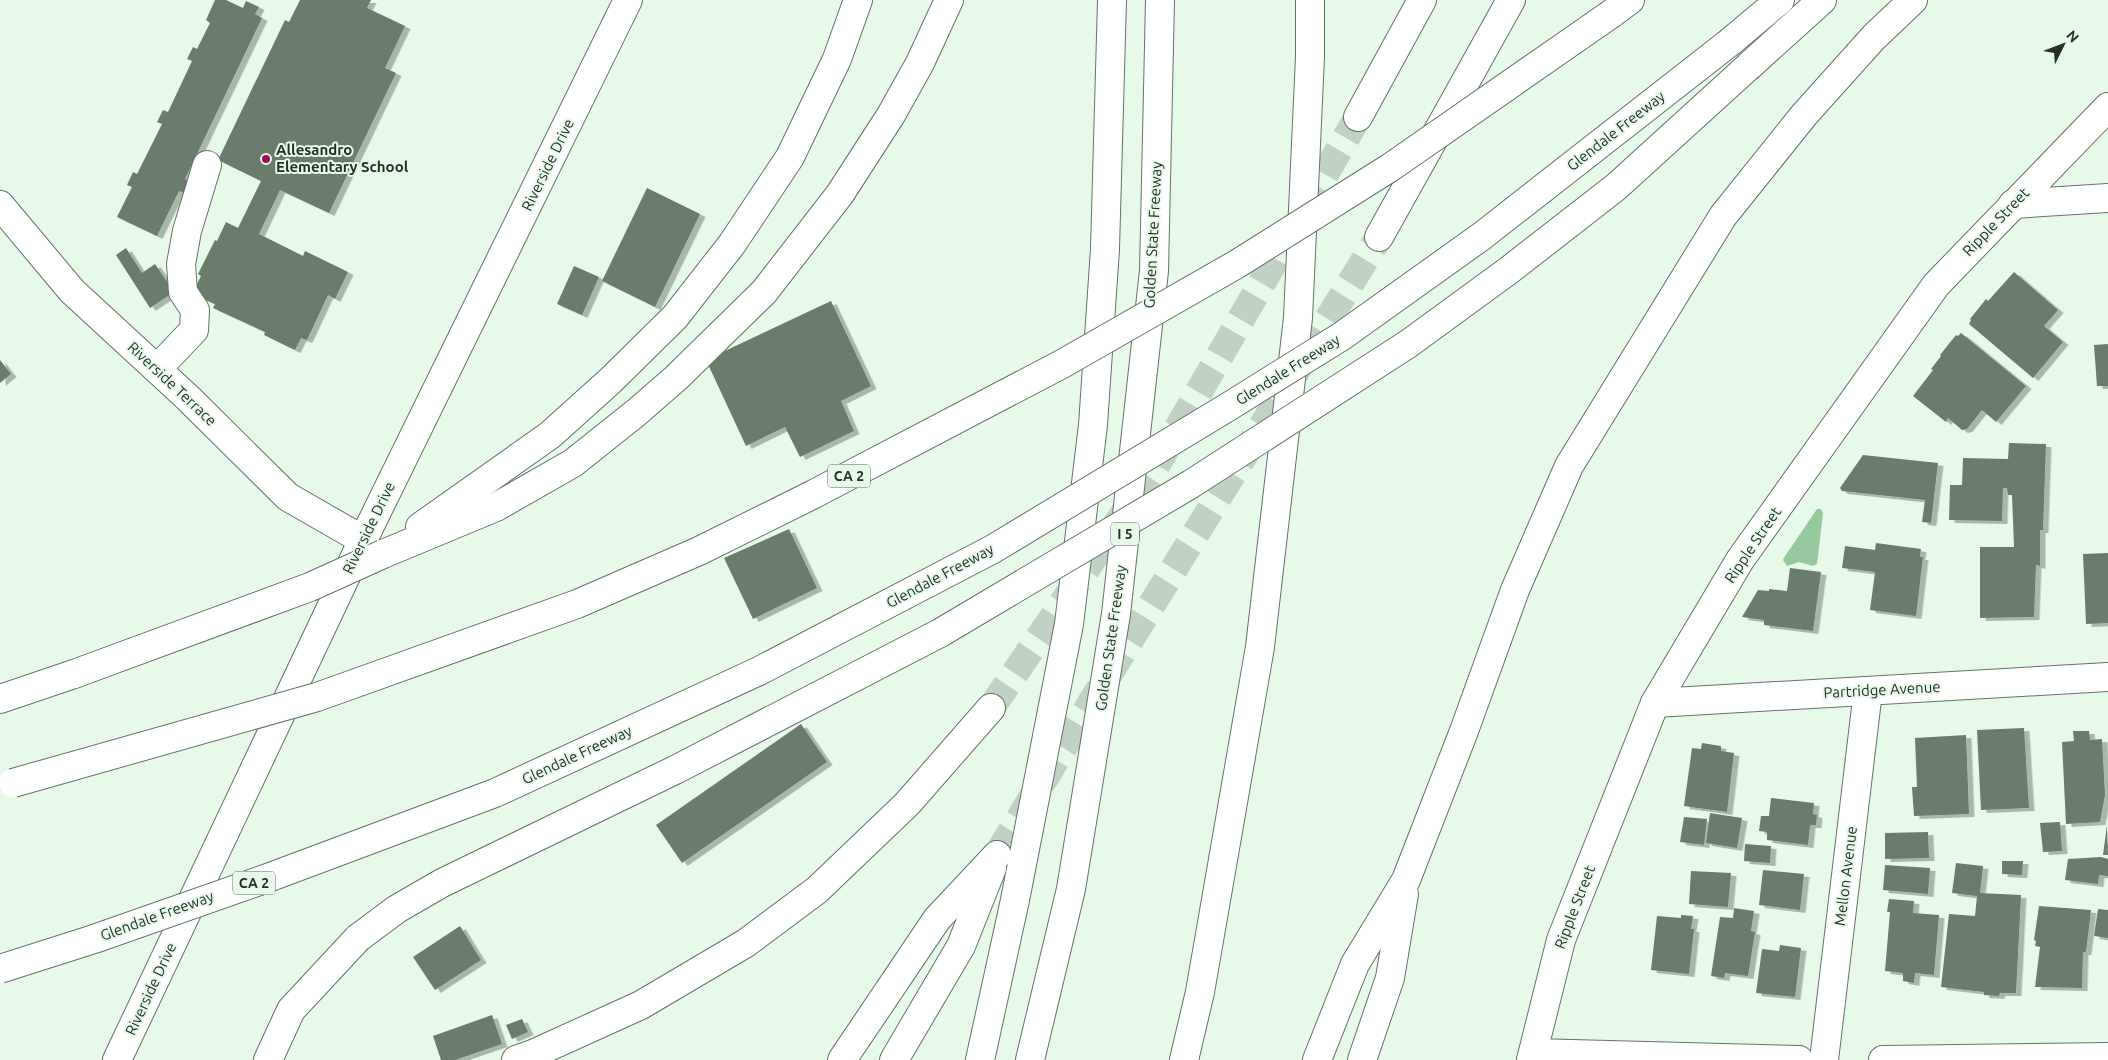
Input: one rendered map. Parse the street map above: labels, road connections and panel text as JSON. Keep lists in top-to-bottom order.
{
  "streets": {
    "main road": [
      "Glendale Freeway",
      "Riverside Drive",
      "Ripple Street",
      "Golden State Freeway",
      "Riverside Terrace",
      "CA 2",
      "I 5",
      "Partridge Avenue",
      "Mellon Avenue"
    ]
  },
  "crossings": [
    ["Riverside Drive", "Riverside Terrace"],
    ["Ripple Street", "Partridge Avenue"],
    ["Partridge Avenue", "Mellon Avenue"]
  ],
  "places": ["Allesandro Elementary School"],
  "north": "top right"
}
